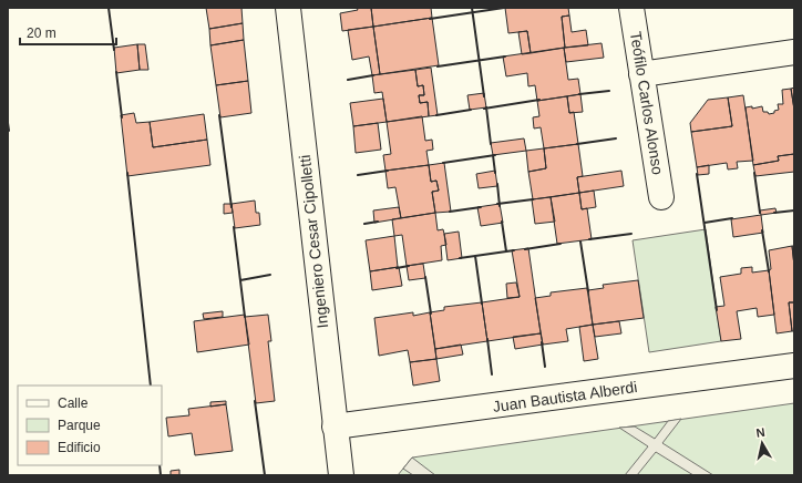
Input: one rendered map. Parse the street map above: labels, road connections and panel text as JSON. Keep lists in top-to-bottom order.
{
  "streets": {
    "street": ["Teófilo Carlos Alonso", "Ingeniero Cesar Cipolletti", "Juan Bautista Alberdi"]
  },
  "crossings": [
    ["Ingeniero Cesar Cipolletti", "Juan Bautista Alberdi"]
  ],
  "legend": ["Calle", "Parque", "Edificio"],
  "scale_bar": "20 m",
  "north": "top"
}
